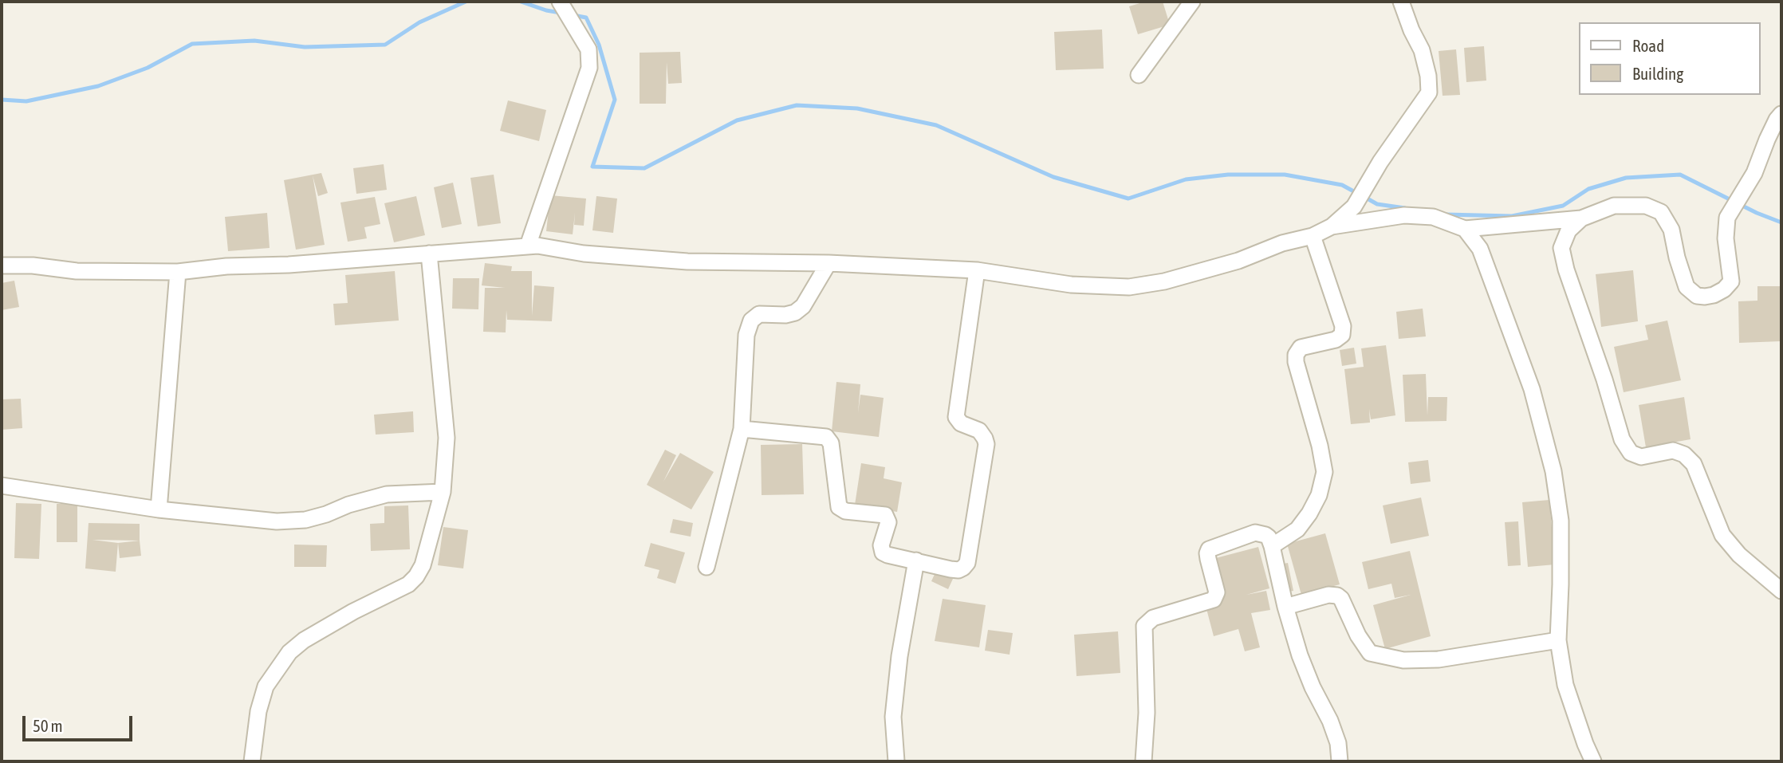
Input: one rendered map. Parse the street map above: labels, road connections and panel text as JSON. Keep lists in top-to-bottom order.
{
  "legend": ["Road", "Building"],
  "scale_bar": "50 m"
}
